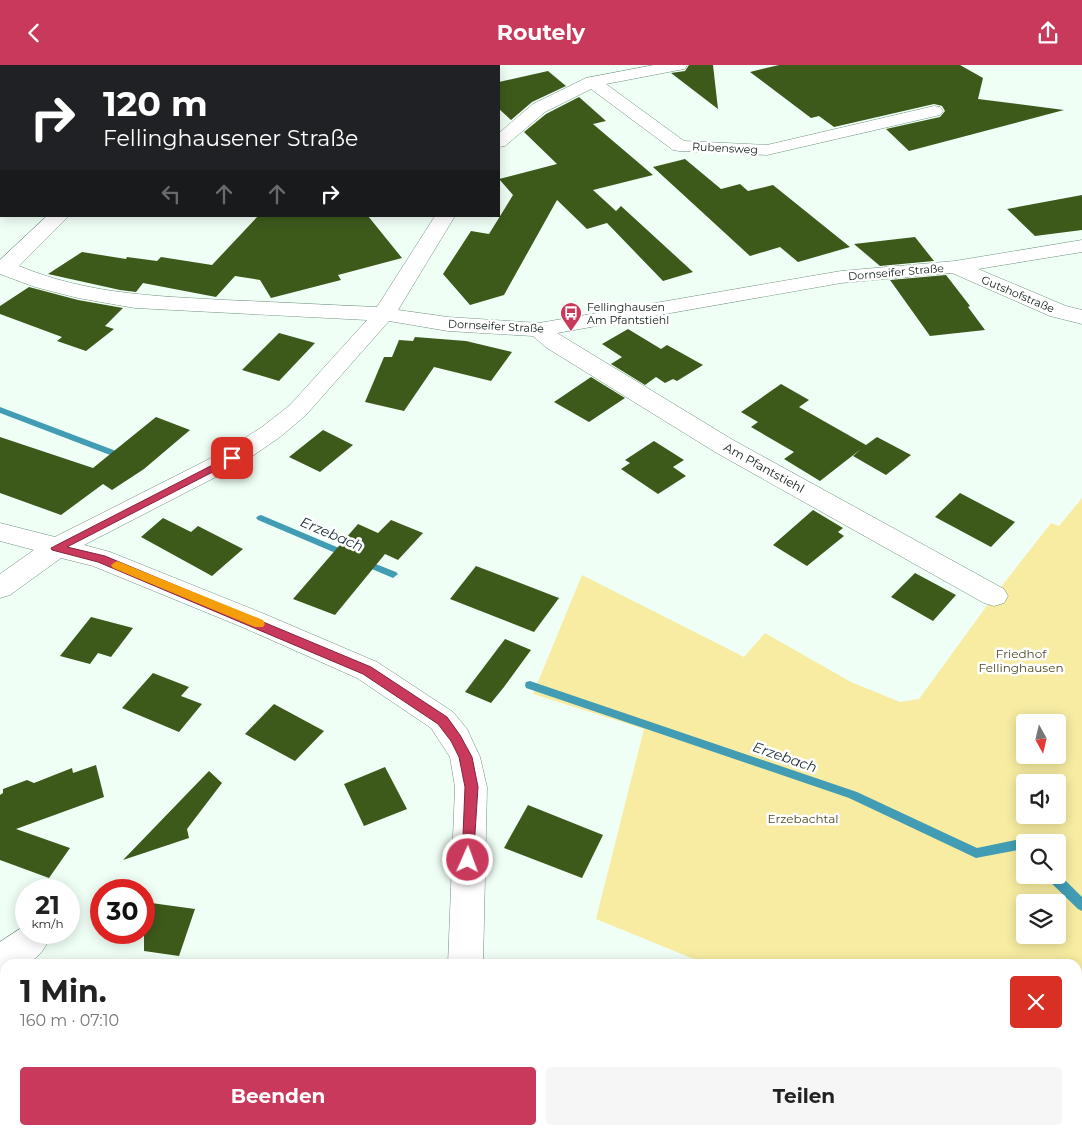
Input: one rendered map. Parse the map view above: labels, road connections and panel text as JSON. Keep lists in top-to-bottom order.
{
  "streets": {
    "street": [
      "Rubensweg",
      "Dornseifer Straße",
      "Gutshofstraße",
      "Am Pfantstiehl"
    ]
  },
  "crossings": [
    ["Dornseifer Straße", "Gutshofstraße"],
    ["Dornseifer Straße", "Am Pfantstiehl"]
  ],
  "water": ["Erzebach"],
  "parks": ["Friedhof Fellinghausen", "Erzebachtal"],
  "places": {
    "bus stop": ["Fellinghausen Am Pfantstiehl"]
  },
  "north": "bottom",
  "page": {
    "header": "Routely",
    "turn": ["120 m", "Fellinghausener Straße"],
    "speed": "21 km/h",
    "limit": "30",
    "heading": ["1 Min.", "160 m · 07:10"],
    "buttons": ["Beenden", "Teilen"]
  }
}
